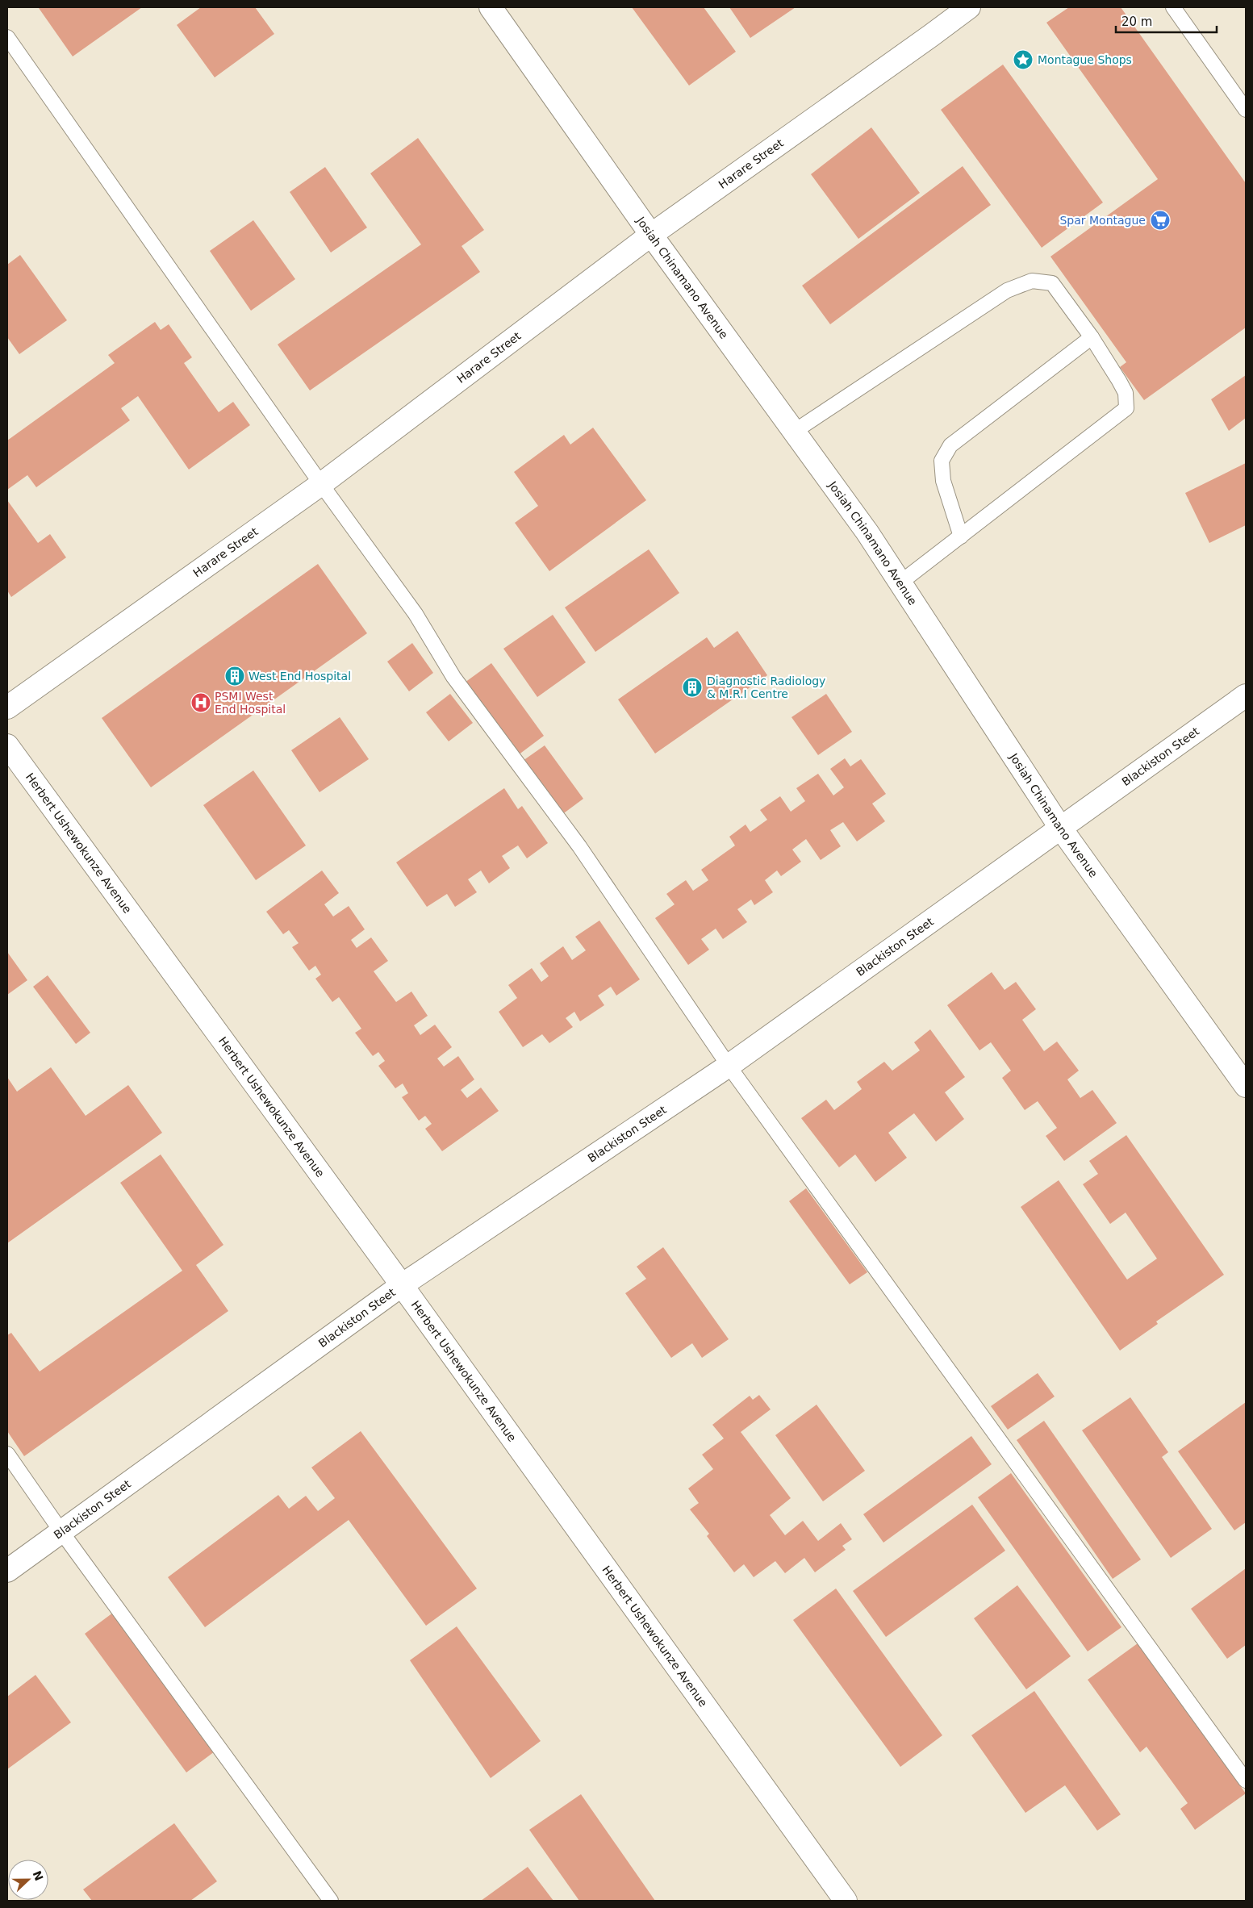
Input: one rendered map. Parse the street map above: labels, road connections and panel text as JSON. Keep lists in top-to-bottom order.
{
  "streets": {
    "street": [
      "Harare Street",
      "Josiah Chinamano Avenue",
      "Blackiston Steet",
      "Herbert Ushewokunze Avenue"
    ]
  },
  "crossings": [
    ["Harare Street", "Josiah Chinamano Avenue"],
    ["Josiah Chinamano Avenue", "Blackiston Steet"],
    ["Blackiston Steet", "Herbert Ushewokunze Avenue"]
  ],
  "places": {
    "place": ["Montague Shops"],
    "supermarket": ["Spar Montague"],
    "building": ["West End Hospital", "Diagnostic Radiology & M.R.I Centre"],
    "hospital": ["PSMI West End Hospital"]
  },
  "scale_bar": "20 m",
  "north": "right"
}
